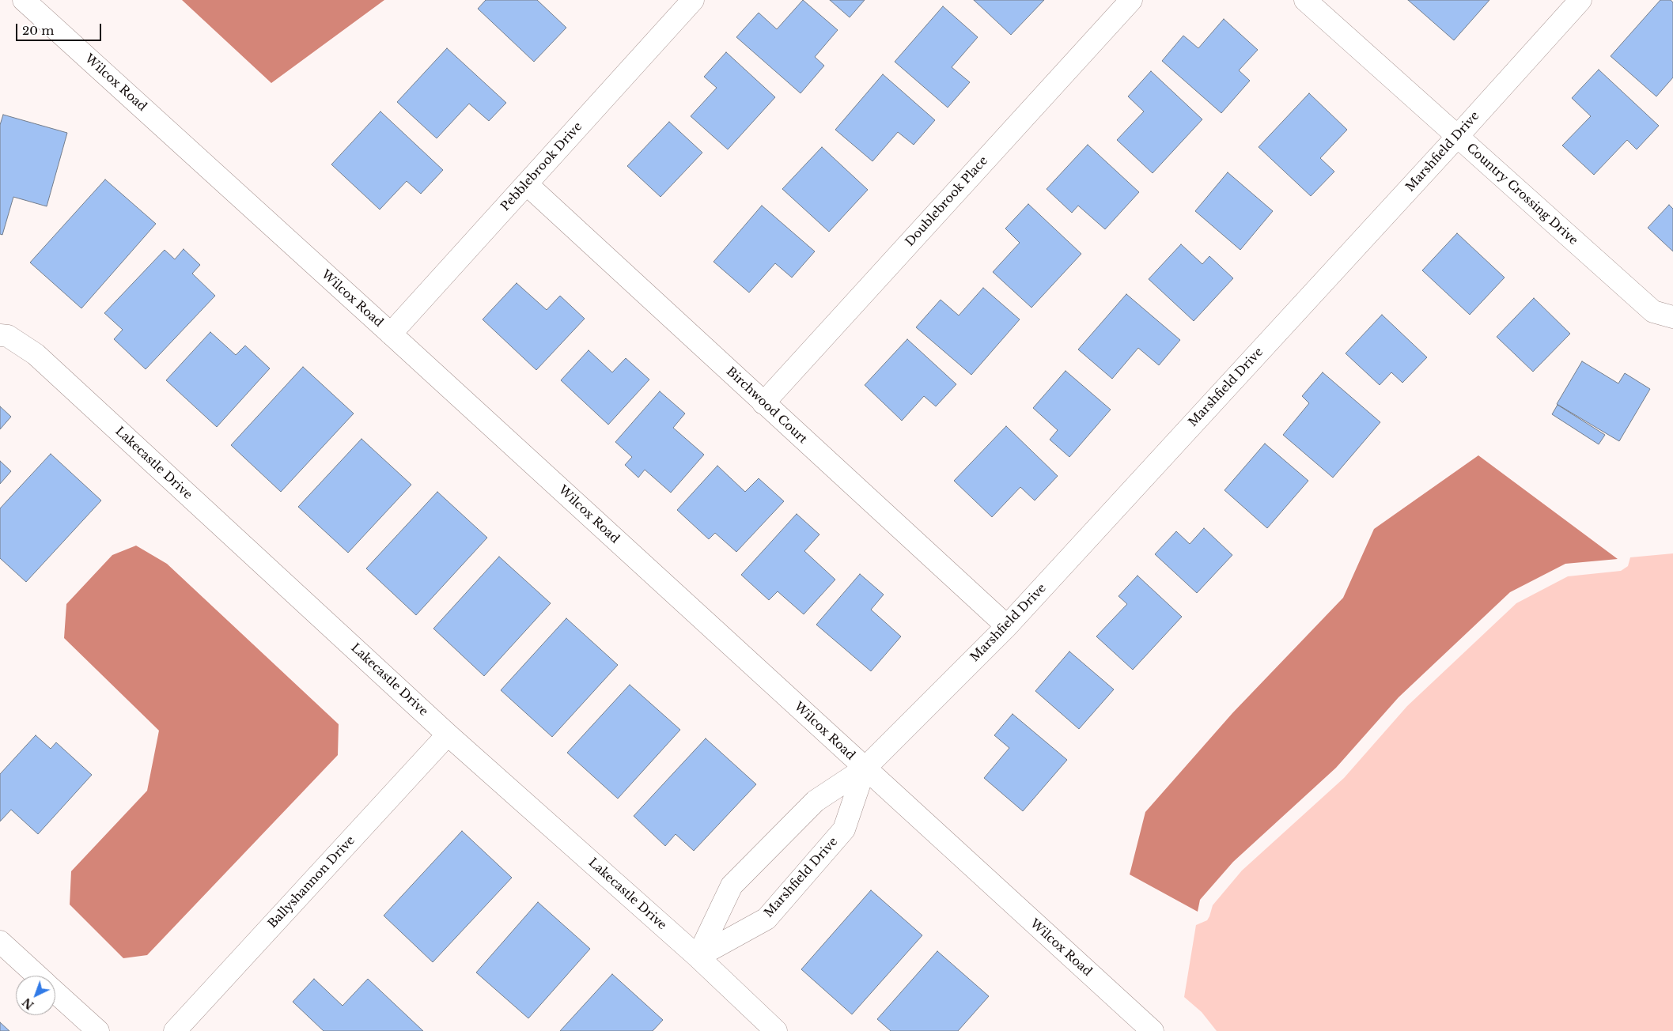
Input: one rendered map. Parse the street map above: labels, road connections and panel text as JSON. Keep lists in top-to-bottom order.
{
  "streets": {
    "street": [
      "Wilcox Road",
      "Marshfield Drive",
      "Pebblebrook Drive",
      "Country Crossing Drive",
      "Doublebrook Place",
      "Birchwood Court",
      "Lakecastle Drive",
      "Ballyshannon Drive"
    ]
  },
  "crossings": [
    ["Wilcox Road", "Marshfield Drive"],
    ["Wilcox Road", "Pebblebrook Drive"],
    ["Marshfield Drive", "Country Crossing Drive"],
    ["Marshfield Drive", "Birchwood Court"],
    ["Marshfield Drive", "Lakecastle Drive"],
    ["Pebblebrook Drive", "Birchwood Court"],
    ["Doublebrook Place", "Birchwood Court"],
    ["Lakecastle Drive", "Ballyshannon Drive"]
  ],
  "scale_bar": "20 m",
  "north": "bottom left"
}
